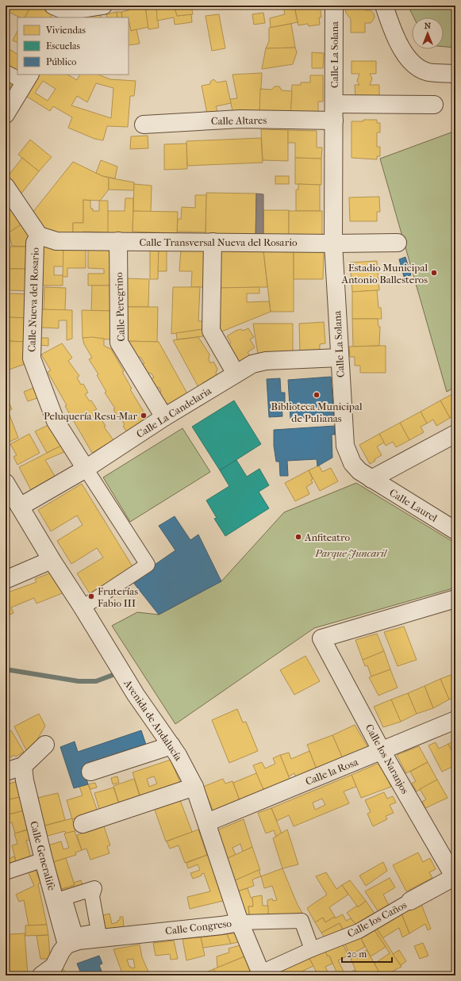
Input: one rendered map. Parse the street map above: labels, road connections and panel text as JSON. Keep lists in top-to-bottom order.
{
  "streets": {
    "street": [
      "Calle La Solana",
      "Calle Altares",
      "Calle Transversal Nueva del Rosario",
      "Calle Nueva del Rosario",
      "Calle Peregrino",
      "Calle La Candelaria",
      "Calle Laurel",
      "Avenida de Andalucía",
      "Calle los Naranjos",
      "Calle la Rosa",
      "Calle Generalife",
      "Calle los Caños",
      "Calle Congreso"
    ]
  },
  "crossings": [
    ["Calle La Solana", "Calle Altares"],
    ["Calle La Solana", "Calle Transversal Nueva del Rosario"],
    ["Calle La Solana", "Calle La Candelaria"],
    ["Calle La Solana", "Calle Laurel"],
    ["Calle Transversal Nueva del Rosario", "Calle Nueva del Rosario"],
    ["Calle Transversal Nueva del Rosario", "Calle Peregrino"],
    ["Calle Nueva del Rosario", "Calle La Candelaria"],
    ["Calle Peregrino", "Calle La Candelaria"],
    ["Calle La Candelaria", "Avenida de Andalucía"],
    ["Avenida de Andalucía", "Calle la Rosa"],
    ["Avenida de Andalucía", "Calle los Caños"],
    ["Avenida de Andalucía", "Calle Congreso"],
    ["Calle los Naranjos", "Calle la Rosa"],
    ["Calle los Naranjos", "Calle los Caños"],
    ["Calle Generalife", "Calle Congreso"],
    ["Calle los Caños", "Calle Congreso"]
  ],
  "parks": ["Parque Juncaril"],
  "places": [
    "Estadio Municipal Antonio Ballesteros",
    "Biblioteca Municipal de Pulianas",
    "Peluquería Resu-Mar",
    "Anfiteatro",
    "Fruterías Fabio III"
  ],
  "legend": ["Viviendas", "Escuelas", "Público"],
  "scale_bar": "20 m",
  "north": "top"
}
